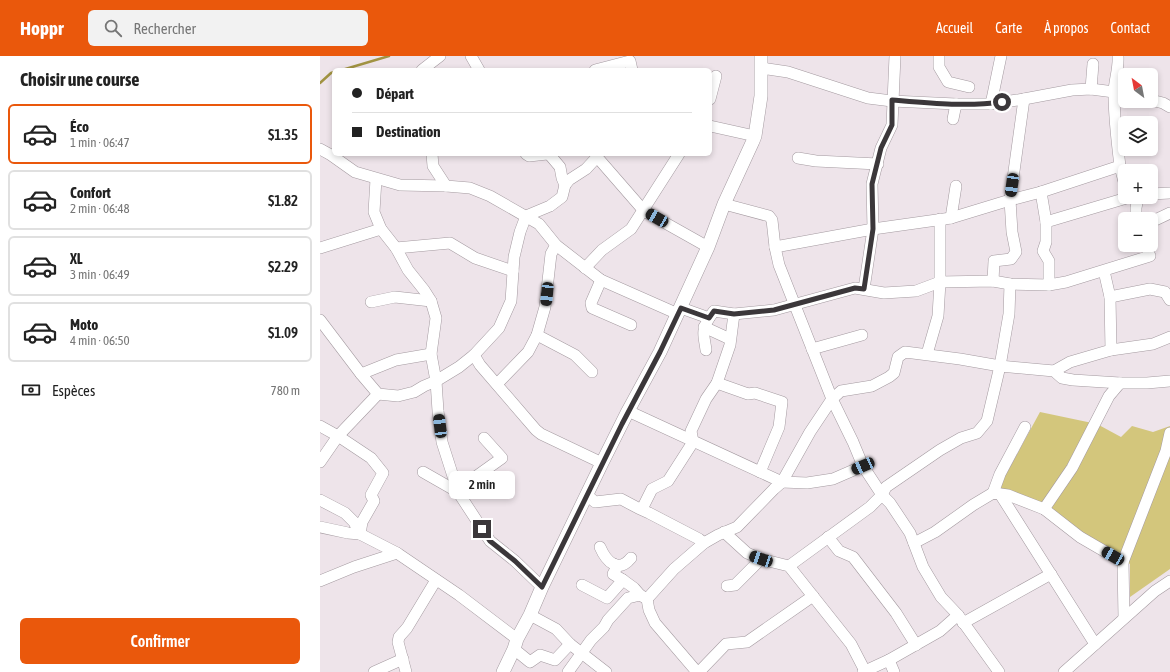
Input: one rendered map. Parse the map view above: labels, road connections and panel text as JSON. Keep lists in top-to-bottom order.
{
  "north": "top left",
  "page": {
    "header": "Hoppr",
    "search": "Rechercher",
    "nav": [
      "Accueil",
      "Carte",
      "À propos",
      "Contact"
    ],
    "heading": "Choisir une course",
    "map_buttons": ["+", "−"],
    "banner": ["Départ", "Destination"],
    "list": [
      {
        "name": "Éco",
        "note": "1 min · 06:47",
        "value": "$1.35"
      },
      {
        "name": "Confort",
        "note": "2 min · 06:48",
        "value": "$1.82"
      },
      {
        "name": "XL",
        "note": "3 min · 06:49",
        "value": "$2.29"
      },
      {
        "name": "Moto",
        "note": "4 min · 06:50",
        "value": "$1.09"
      }
    ],
    "pay": ["Espèces", "780 m"],
    "bubble": "2 min",
    "buttons": "Confirmer"
  }
}
